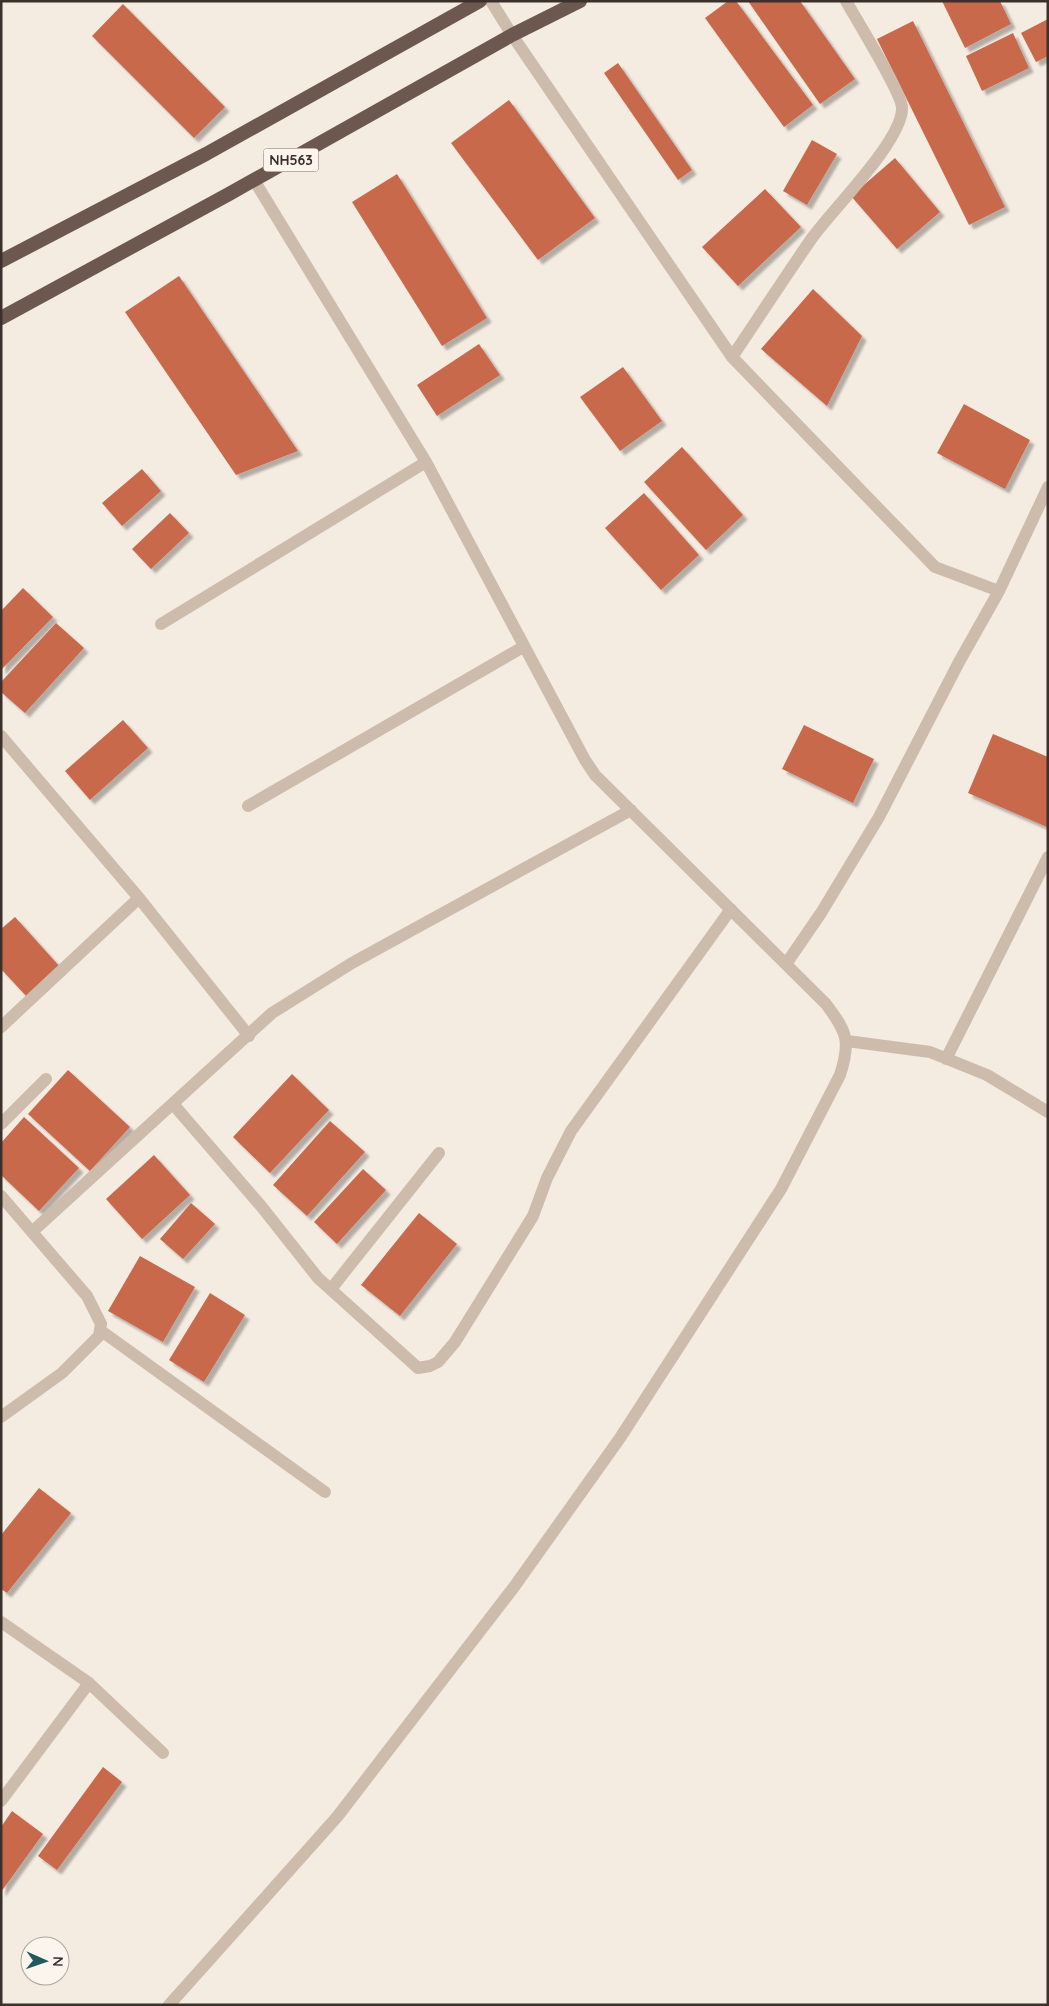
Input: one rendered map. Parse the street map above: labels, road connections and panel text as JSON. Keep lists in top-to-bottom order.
{
  "streets": {
    "highway": ["NH563"]
  },
  "north": "right"
}
